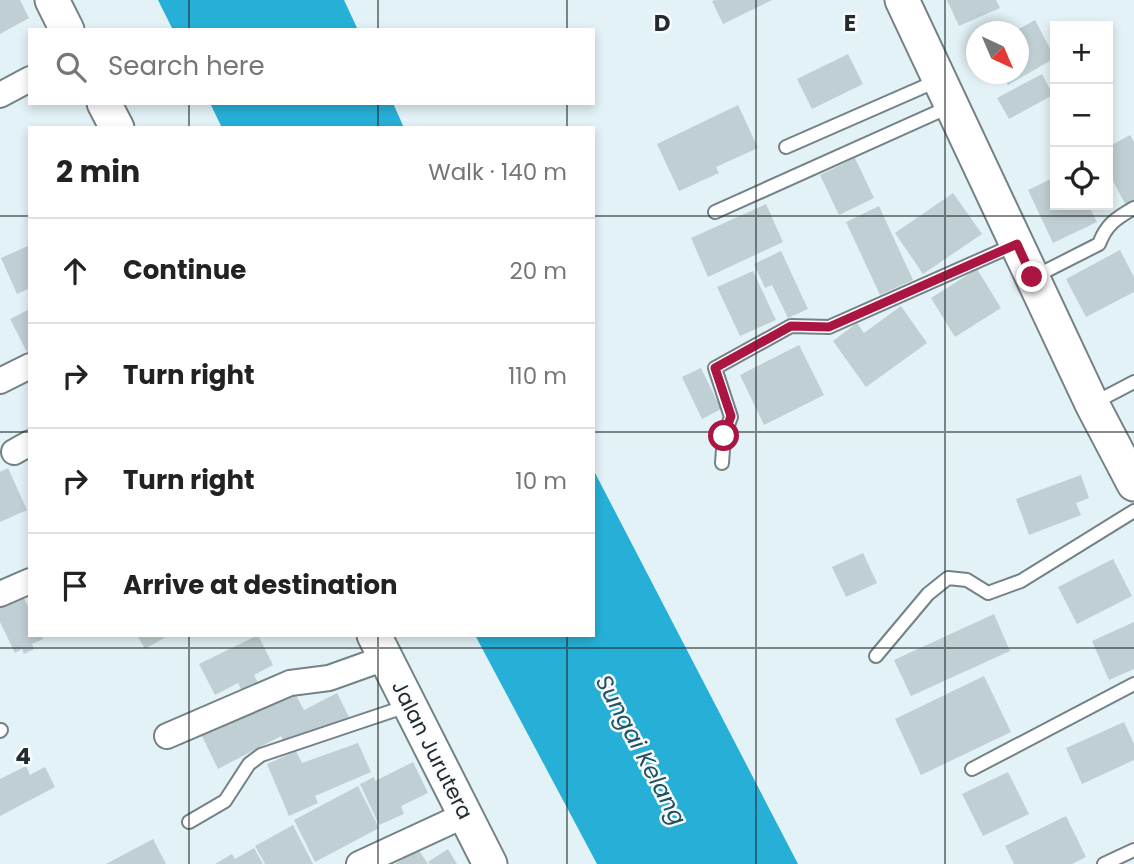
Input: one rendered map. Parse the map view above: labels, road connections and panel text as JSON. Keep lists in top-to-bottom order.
{
  "streets": {
    "street": ["Jalan Jurutera"]
  },
  "water": ["Sungai Kelang"],
  "north": "bottom right",
  "page": {
    "map_buttons": ["+", "−"],
    "search": "Search here",
    "heading": ["2 min", "Walk · 140 m"],
    "list": [
      ["Continue", "20 m"],
      ["Turn right", "110 m"],
      ["Turn right", "10 m"],
      "Arrive at destination"
    ]
  },
  "grid": {
    "columns": ["D", "E"],
    "rows": ["4"]
  }
}
